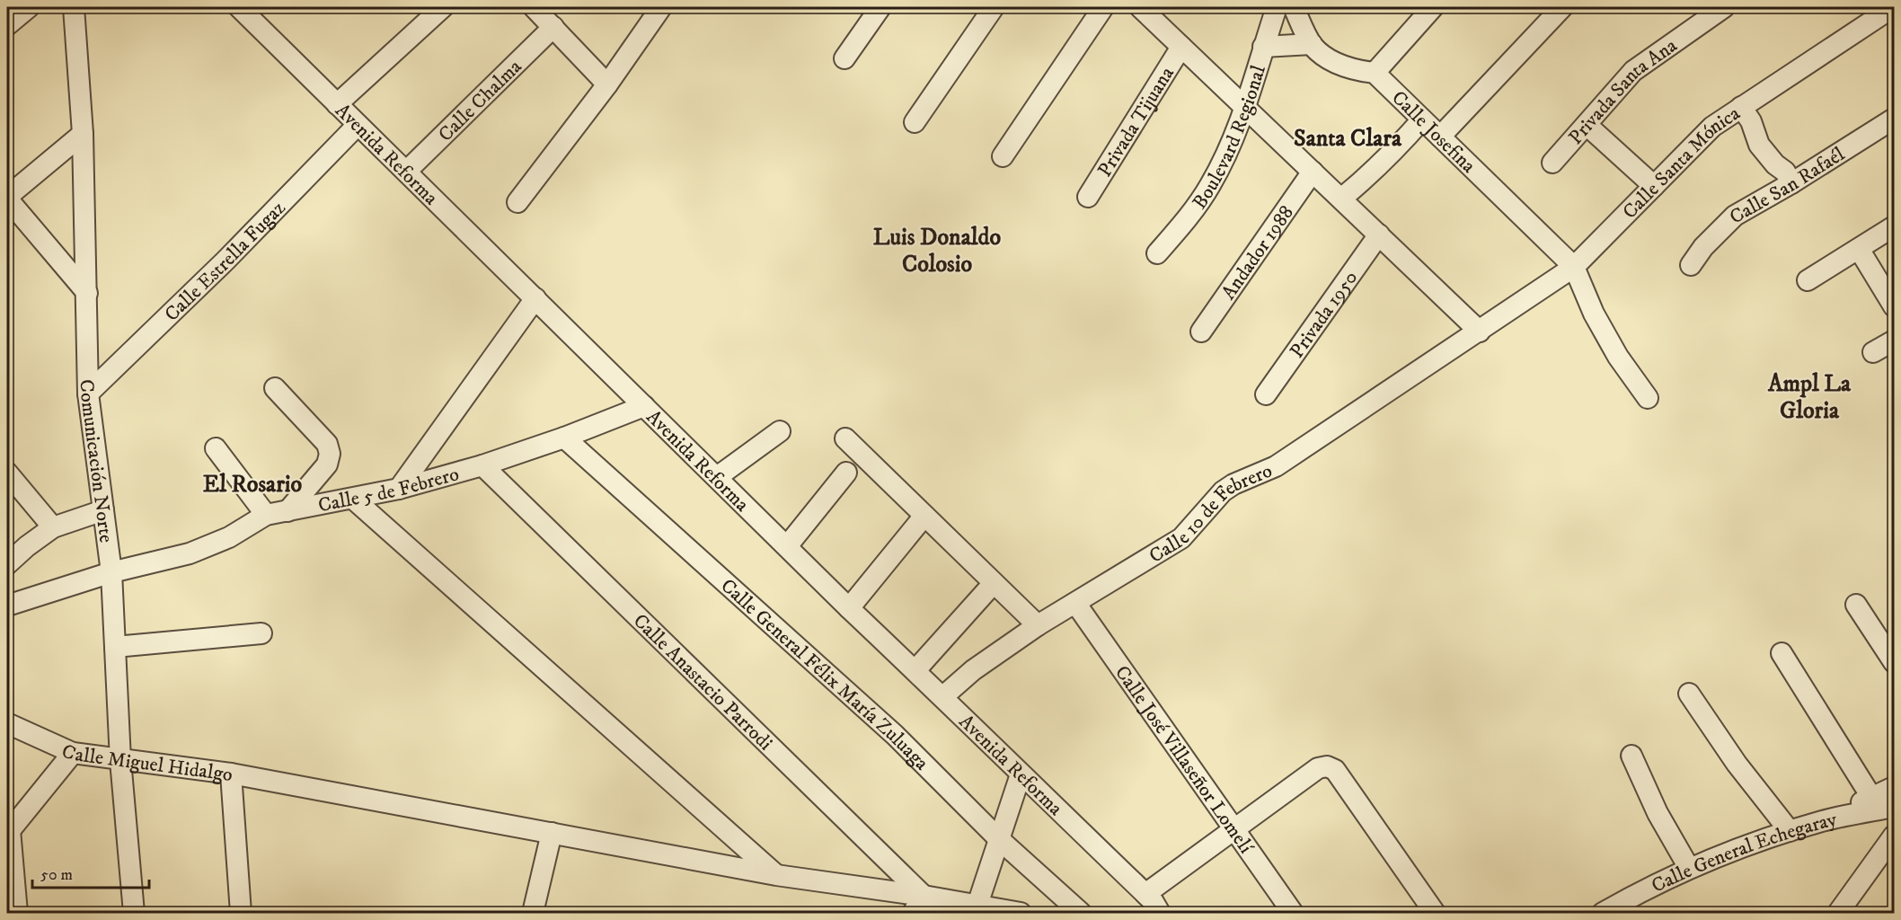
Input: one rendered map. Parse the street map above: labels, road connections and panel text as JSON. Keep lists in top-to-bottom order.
{
  "streets": {
    "street": [
      "Privada Santa Ana",
      "Calle Chalma",
      "Privada Tijuana",
      "Calle Josefina",
      "Boulevard Regional",
      "Avenida Reforma",
      "Calle Santa Mónica",
      "Calle San Rafaél",
      "Andador 1988",
      "Calle Estrella Fugaz",
      "Privada 1950",
      "Comunicación Norte",
      "Calle 5 de Febrero",
      "Calle 10 de Febrero",
      "Calle General Félix María Zuluaga",
      "Calle Anastacio Parrodi",
      "Calle José Villaseñor Lomelí",
      "Calle Miguel Hidalgo",
      "Calle General Echegaray"
    ]
  },
  "crossings": [
    ["Calle Chalma", "Avenida Reforma"],
    ["Calle Josefina", "Calle Santa Mónica"],
    ["Avenida Reforma", "Calle Estrella Fugaz"],
    ["Avenida Reforma", "Calle 5 de Febrero"],
    ["Avenida Reforma", "Calle 10 de Febrero"],
    ["Calle Santa Mónica", "Calle 10 de Febrero"],
    ["Calle Estrella Fugaz", "Comunicación Norte"],
    ["Comunicación Norte", "Calle 5 de Febrero"],
    ["Comunicación Norte", "Calle Miguel Hidalgo"],
    ["Calle 5 de Febrero", "Calle General Félix María Zuluaga"],
    ["Calle 5 de Febrero", "Calle Anastacio Parrodi"],
    ["Calle 10 de Febrero", "Calle José Villaseñor Lomelí"]
  ],
  "districts": [
    "Santa Clara",
    "Luis Donaldo Colosio",
    "Ampl La Gloria",
    "El Rosario"
  ],
  "scale_bar": "50 m"
}
